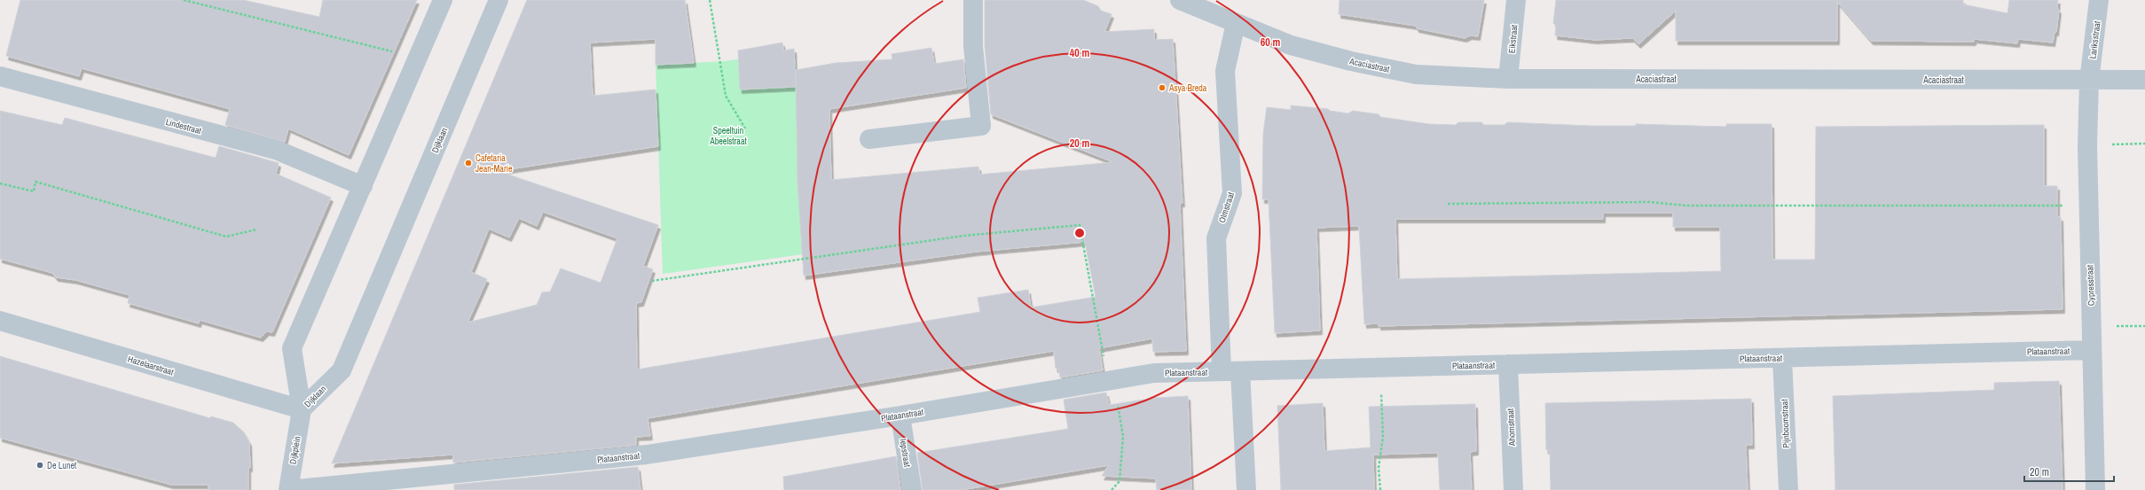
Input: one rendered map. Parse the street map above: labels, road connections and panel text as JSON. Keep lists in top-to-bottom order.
{
  "streets": {
    "street": [
      "Eikstraat",
      "Lariksstraat",
      "Acaciastraat",
      "Lindestraat",
      "Dijklaan",
      "Olmstraat",
      "Cypresstraat",
      "Plataanstraat",
      "Hazelaarstraat",
      "Pijnboomstraat",
      "Ahornstraat",
      "Dijkplein",
      "Iepstraat"
    ]
  },
  "crossings": [
    ["Eikstraat", "Acaciastraat"],
    ["Lariksstraat", "Acaciastraat"],
    ["Lariksstraat", "Cypresstraat"],
    ["Acaciastraat", "Olmstraat"],
    ["Acaciastraat", "Cypresstraat"],
    ["Lindestraat", "Dijklaan"],
    ["Dijklaan", "Hazelaarstraat"],
    ["Dijklaan", "Dijkplein"],
    ["Olmstraat", "Plataanstraat"],
    ["Cypresstraat", "Plataanstraat"],
    ["Plataanstraat", "Pijnboomstraat"],
    ["Plataanstraat", "Ahornstraat"],
    ["Plataanstraat", "Dijkplein"],
    ["Plataanstraat", "Iepstraat"],
    ["Hazelaarstraat", "Dijkplein"]
  ],
  "parks": ["Speeltuin Abeelstraat"],
  "places": ["Asya Breda", "Cafetaria Jean-Marie", "De Lunet"],
  "scale_bar": "20 m",
  "rings": ["60 m", "40 m", "20 m"]
}
